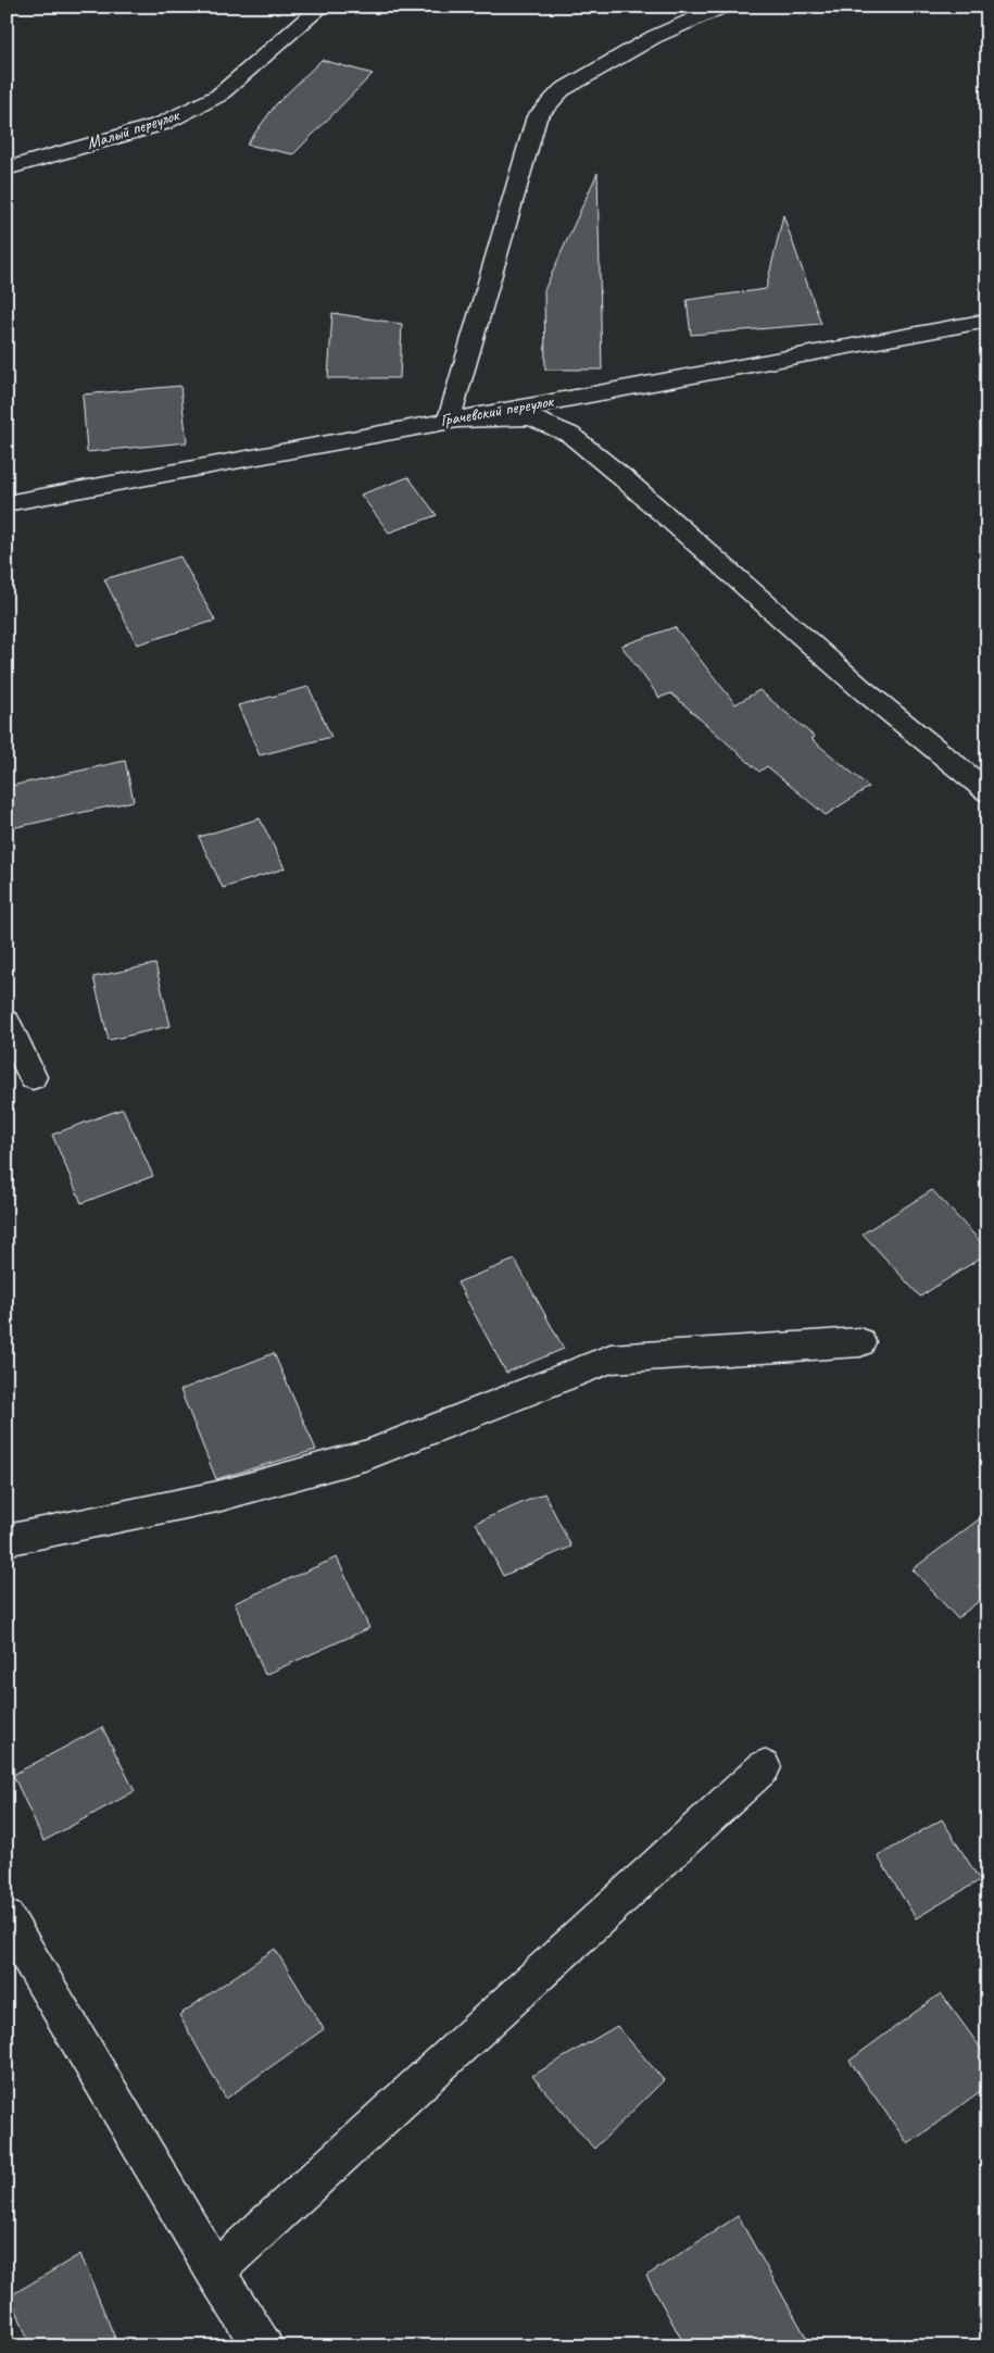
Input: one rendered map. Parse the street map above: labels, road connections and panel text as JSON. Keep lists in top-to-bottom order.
{
  "streets": {
    "street": ["Малый переулок", "Грачевский переулок"]
  }
}
